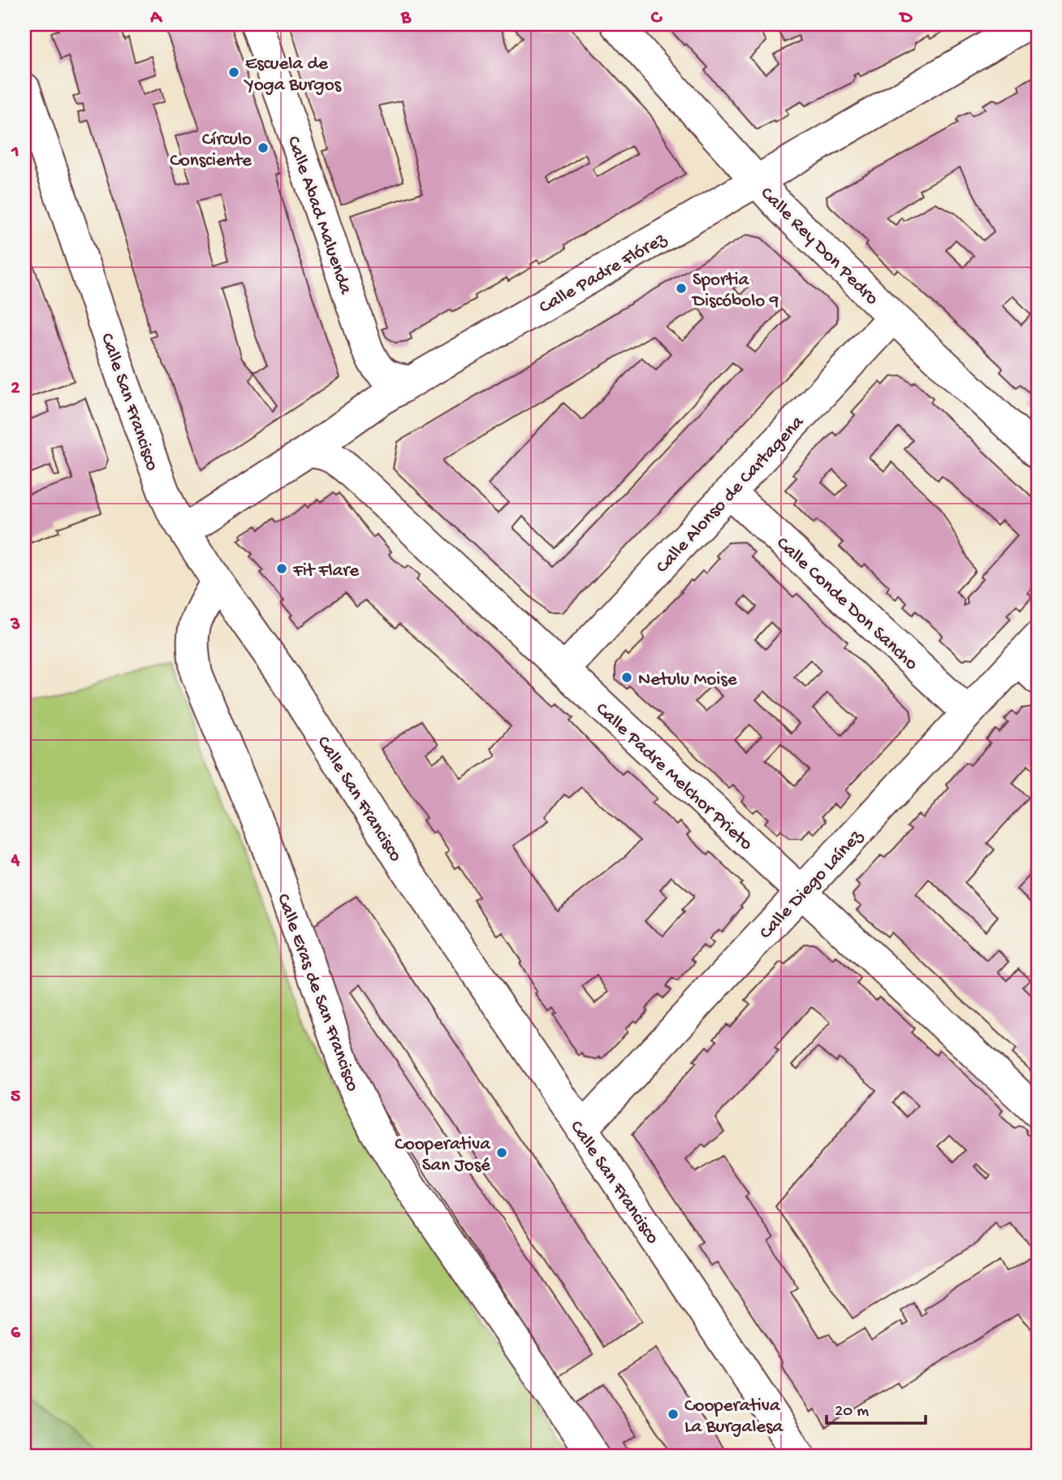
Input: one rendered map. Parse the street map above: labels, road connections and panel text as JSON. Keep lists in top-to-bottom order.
{
  "streets": {
    "street": [
      "Calle Abad Maluenda",
      "Calle Rey Don Pedro",
      "Calle Padre Flórez",
      "Calle San Francisco",
      "Calle Alonso de Cartagena",
      "Calle Conde Don Sancho",
      "Calle Padre Melchor Prieto",
      "Calle Diego Laínez",
      "Calle Eras de San Francisco"
    ]
  },
  "crossings": [
    ["Calle Abad Maluenda", "Calle Padre Flórez"],
    ["Calle Rey Don Pedro", "Calle Padre Flórez"],
    ["Calle Rey Don Pedro", "Calle Alonso de Cartagena"],
    ["Calle Padre Flórez", "Calle San Francisco"],
    ["Calle Padre Flórez", "Calle Padre Melchor Prieto"],
    ["Calle San Francisco", "Calle Diego Laínez"],
    ["Calle San Francisco", "Calle Eras de San Francisco"],
    ["Calle Alonso de Cartagena", "Calle Conde Don Sancho"],
    ["Calle Alonso de Cartagena", "Calle Padre Melchor Prieto"],
    ["Calle Conde Don Sancho", "Calle Diego Laínez"],
    ["Calle Padre Melchor Prieto", "Calle Diego Laínez"]
  ],
  "places": [
    "Escuela de Yoga Burgos",
    "Círculo Consciente",
    "Sportia Discóbolo 9",
    "Fit Flare",
    "Netulu Moise",
    "Cooperativa San José",
    "Cooperativa La Burgalesa"
  ],
  "scale_bar": "20 m",
  "grid": {
    "columns": [
      "A",
      "B",
      "C",
      "D"
    ],
    "rows": [
      "1",
      "2",
      "3",
      "4",
      "5",
      "6"
    ]
  }
}
